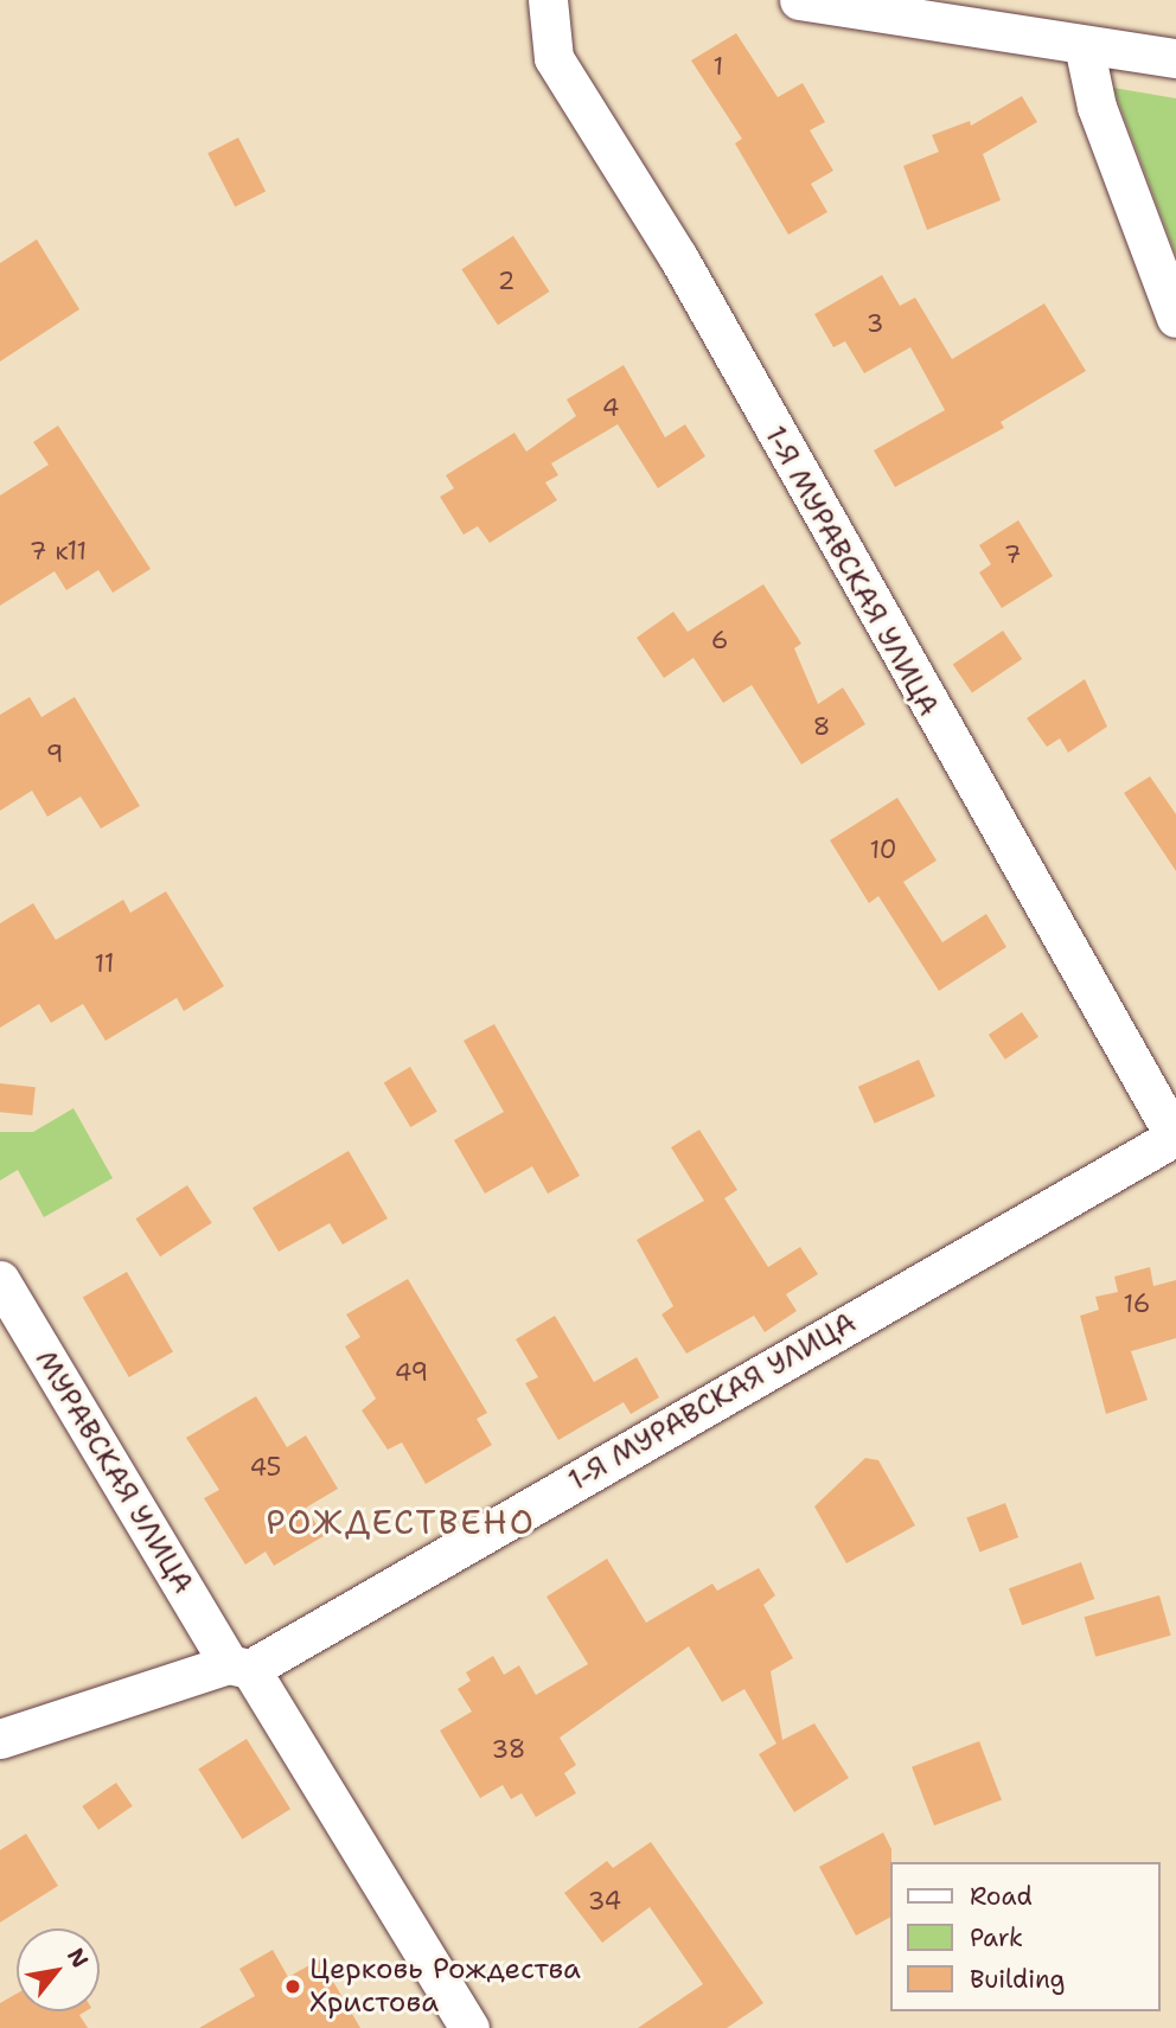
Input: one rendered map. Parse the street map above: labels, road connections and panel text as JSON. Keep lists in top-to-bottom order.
{
  "streets": {
    "street": ["1-Я МУРАВСКАЯ УЛИЦА", "МУРАВСКАЯ УЛИЦА"]
  },
  "crossings": [
    ["1-Я МУРАВСКАЯ УЛИЦА", "МУРАВСКАЯ УЛИЦА"]
  ],
  "districts": ["РОЖДЕСТВЕНО"],
  "places": ["Церковь Рождества Христова"],
  "house_numbers": [
    "1",
    "2",
    "3",
    "4",
    "7 к11",
    "7",
    "6",
    "8",
    "9",
    "10",
    "11",
    "16",
    "49",
    "45",
    "38",
    "34"
  ],
  "legend": ["Road", "Park", "Building"],
  "north": "top right"
}
